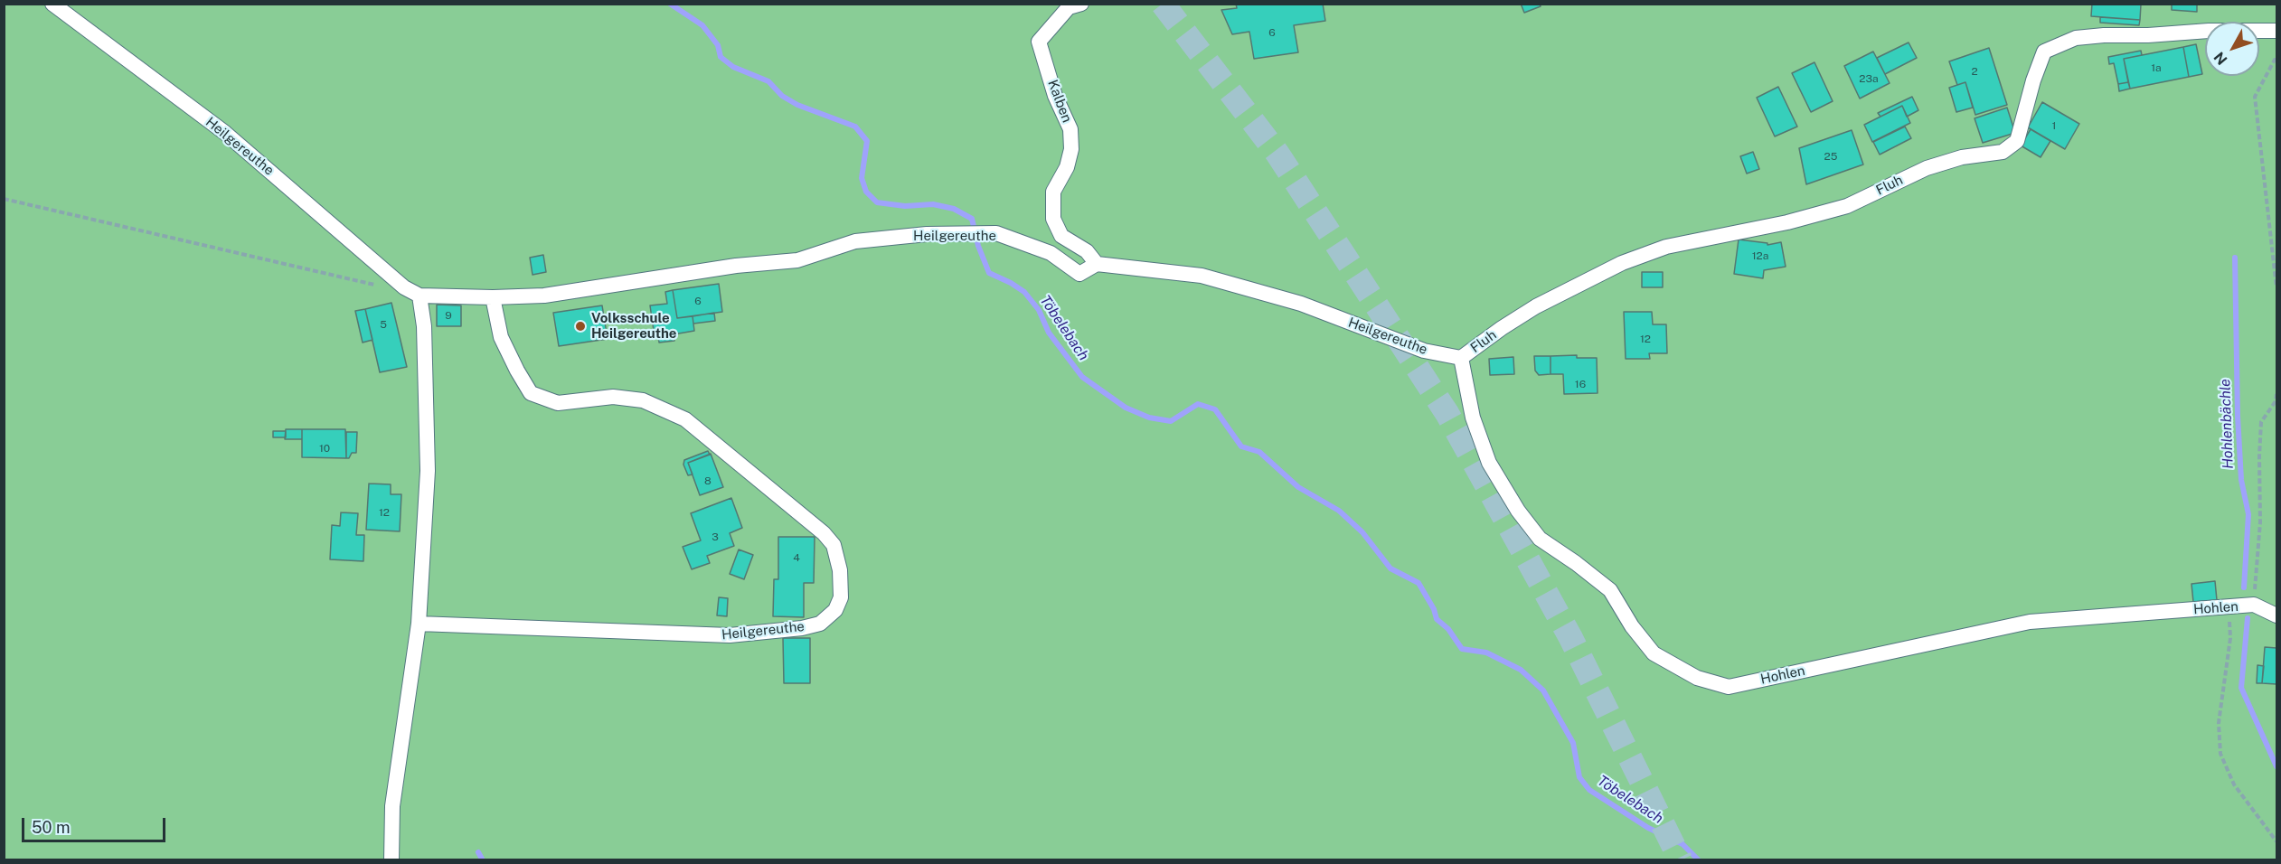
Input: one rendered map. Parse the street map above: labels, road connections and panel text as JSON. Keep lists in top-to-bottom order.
{
  "streets": {
    "street": [
      "Kalben",
      "Heilgereuthe",
      "Fluh",
      "Hohlen"
    ]
  },
  "crossings": [
    ["Kalben", "Heilgereuthe"],
    ["Heilgereuthe", "Fluh"],
    ["Heilgereuthe", "Hohlen"],
    ["Fluh", "Hohlen"]
  ],
  "water": ["Töbelebach", "Hohlenbächle"],
  "places": ["Volksschule Heilgereuthe"],
  "house_numbers": [
    "6",
    "1a",
    "2",
    "23a",
    "1",
    "25",
    "12a",
    "6",
    "9",
    "5",
    "12",
    "16",
    "10",
    "8",
    "12",
    "3",
    "4"
  ],
  "scale_bar": "50 m",
  "north": "bottom left"
}
